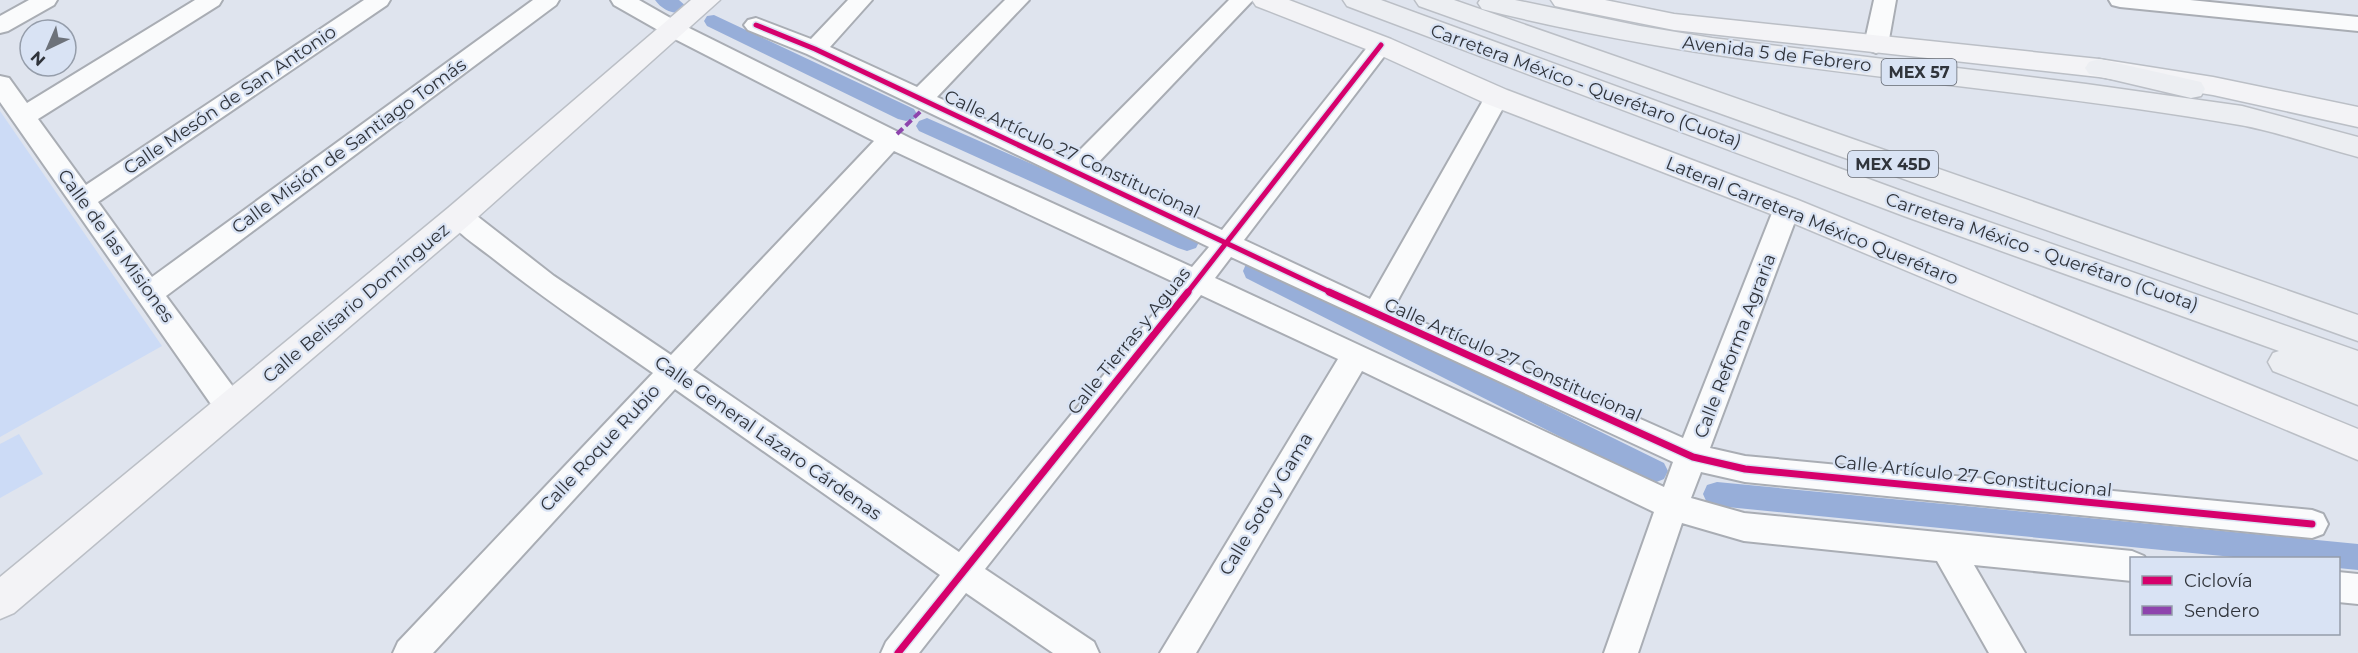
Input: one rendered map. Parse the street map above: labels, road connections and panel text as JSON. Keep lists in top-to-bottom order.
{
  "streets": {
    "highway": [
      "Avenida 5 de Febrero",
      "MEX 57",
      "Carretera México - Querétaro (Cuota)",
      "MEX 45D"
    ],
    "main road": ["Lateral Carretera México Querétaro", "Calle Belisario Domínguez"],
    "street": [
      "Calle Mesón de San Antonio",
      "Calle Misión de Santiago Tomás",
      "Calle Artículo 27 Constitucional",
      "Calle de las Misiones",
      "Calle Tierras y Aguas",
      "Calle Reforma Agraria",
      "Calle General Lázaro Cárdenas",
      "Calle Roque Rubio",
      "Calle Soto y Gama"
    ]
  },
  "crossings": [
    ["Calle Mesón de San Antonio", "Calle de las Misiones"],
    ["Calle Misión de Santiago Tomás", "Calle de las Misiones"],
    ["Calle Artículo 27 Constitucional", "Calle Tierras y Aguas"],
    ["Calle Artículo 27 Constitucional", "Calle Reforma Agraria"],
    ["Lateral Carretera México Querétaro", "Calle Tierras y Aguas"],
    ["Lateral Carretera México Querétaro", "Calle Reforma Agraria"],
    ["Calle de las Misiones", "Calle Belisario Domínguez"],
    ["Calle Belisario Domínguez", "Calle General Lázaro Cárdenas"],
    ["Calle Tierras y Aguas", "Calle General Lázaro Cárdenas"],
    ["Calle General Lázaro Cárdenas", "Calle Roque Rubio"]
  ],
  "legend": ["Ciclovía", "Sendero"],
  "north": "bottom left"
}
